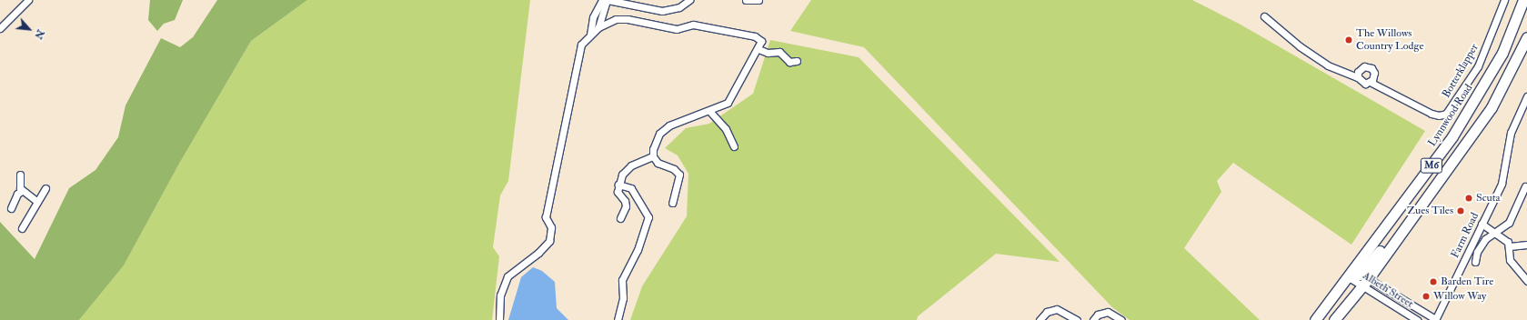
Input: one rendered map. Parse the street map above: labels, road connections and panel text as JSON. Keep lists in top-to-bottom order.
{
  "streets": {
    "main road": ["Lynnwood Road", "M6"],
    "street": ["Botterklapper", "Farm Road", "Albeth Street"]
  },
  "crossings": [
    ["Lynnwood Road", "Albeth Street"],
    ["Farm Road", "Albeth Street"]
  ],
  "places": [
    "The Willows Country Lodge",
    "Scuta",
    "Zues Tiles",
    "Barden Tire",
    "Willow Way"
  ],
  "north": "bottom right"
}
